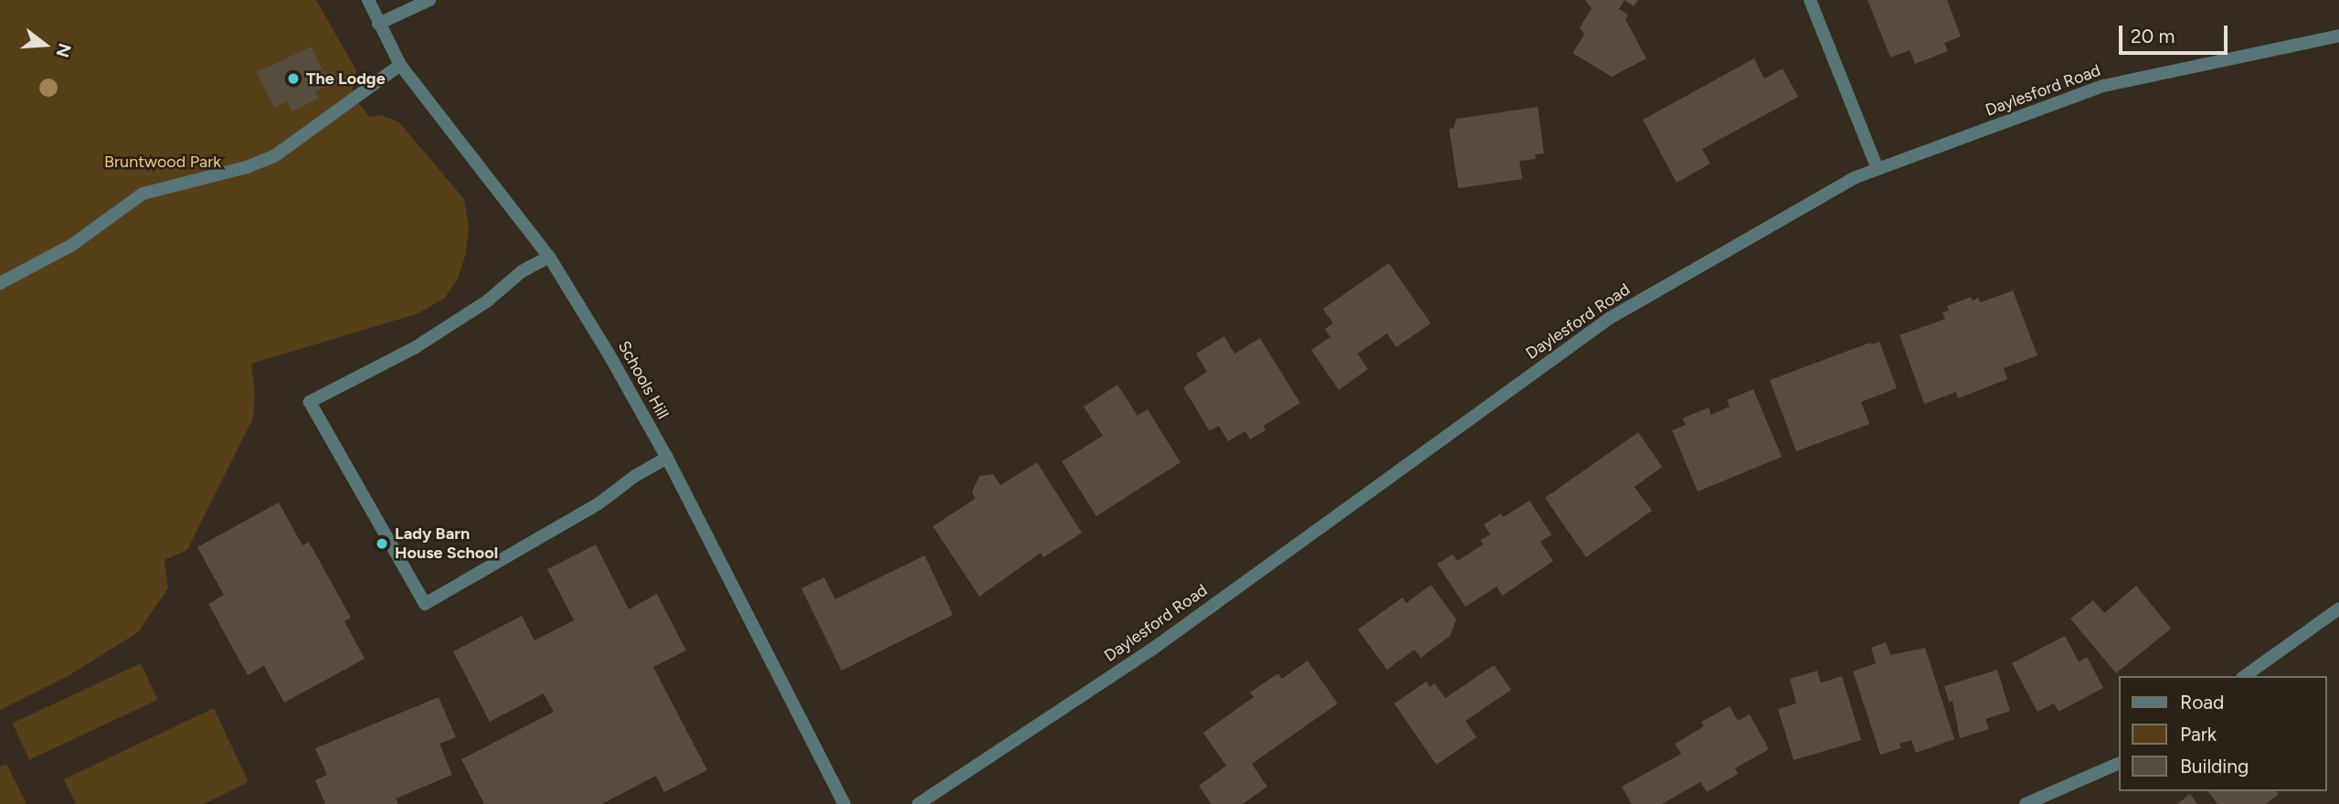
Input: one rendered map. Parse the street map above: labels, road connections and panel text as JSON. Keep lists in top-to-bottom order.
{
  "streets": {
    "street": ["Daylesford Road", "Schools Hill"]
  },
  "parks": ["Bruntwood Park"],
  "places": ["The Lodge", "Lady Barn House School"],
  "legend": ["Road", "Park", "Building"],
  "scale_bar": "20 m",
  "north": "right"
}
